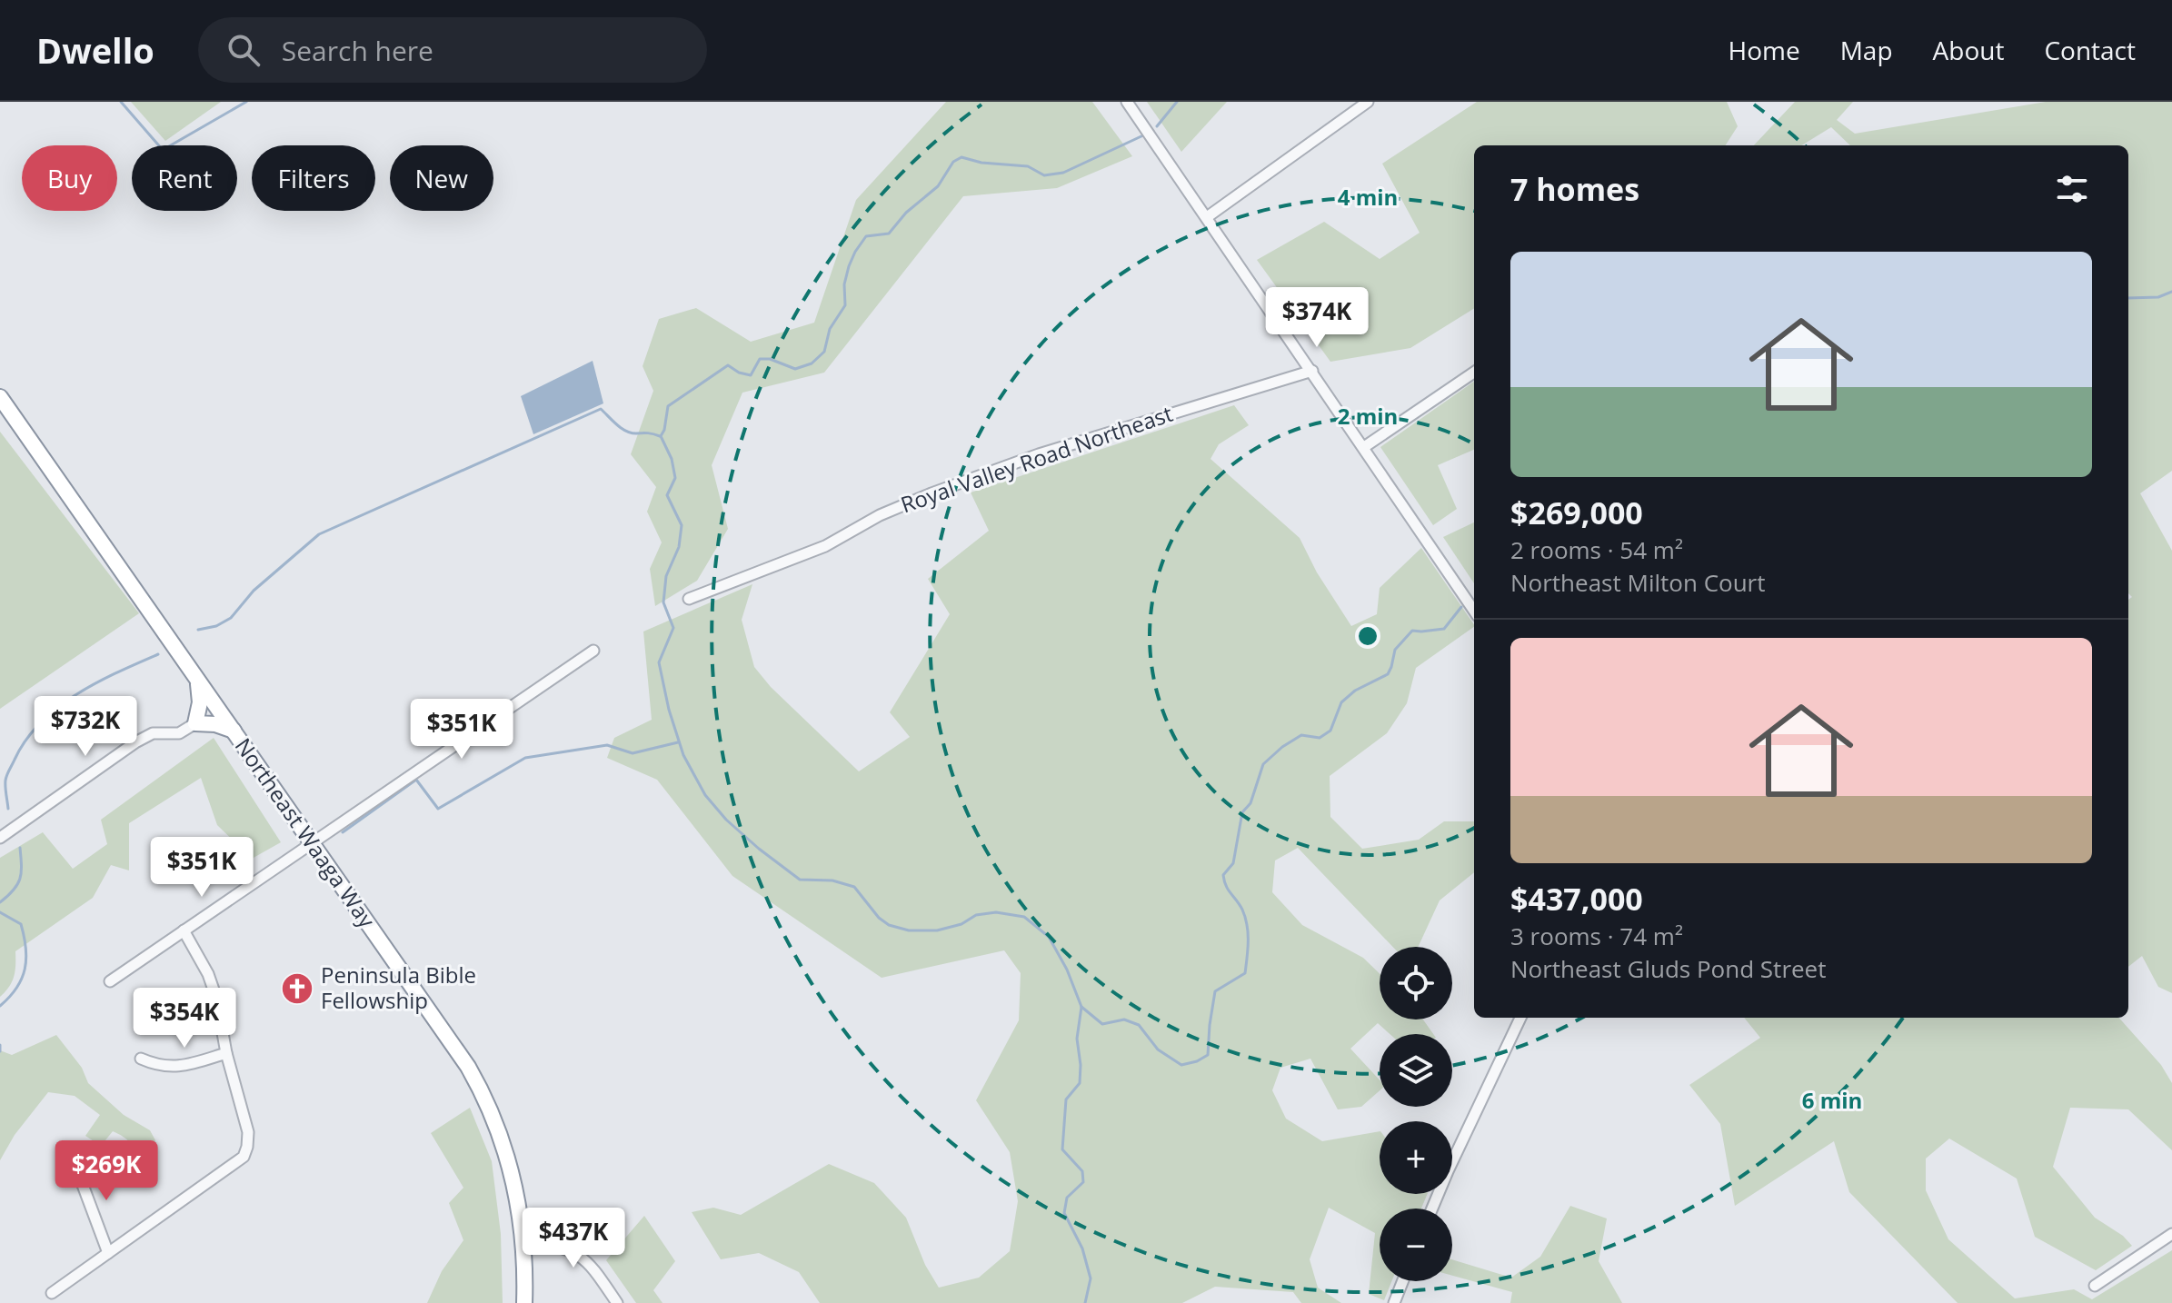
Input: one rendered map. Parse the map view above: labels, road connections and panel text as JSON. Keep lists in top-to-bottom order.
{
  "streets": {
    "highway": ["Northeast Waaga Way"],
    "street": ["Royal Valley Road Northeast"]
  },
  "places": {
    "church": ["Peninsula Bible Fellowship"]
  },
  "page": {
    "header": "Dwello",
    "search": "Search here",
    "nav": [
      "Home",
      "Map",
      "About",
      "Contact"
    ],
    "chip": [
      "Buy",
      "Rent",
      "Filters",
      "New"
    ],
    "heading": "7 homes",
    "list": [
      {
        "name": "$269,000",
        "note": "2 rooms · 54 m² · Northeast Milton Court"
      },
      {
        "name": "$437,000",
        "note": "3 rooms · 74 m² · Northeast Gluds Pond Street"
      }
    ],
    "price": [
      "$374K",
      "$732K",
      "$351K",
      "$351K",
      "$354K",
      "$269K",
      "$437K"
    ],
    "map_buttons": ["+", "−"]
  },
  "rings": ["4 min", "2 min", "6 min"]
}
